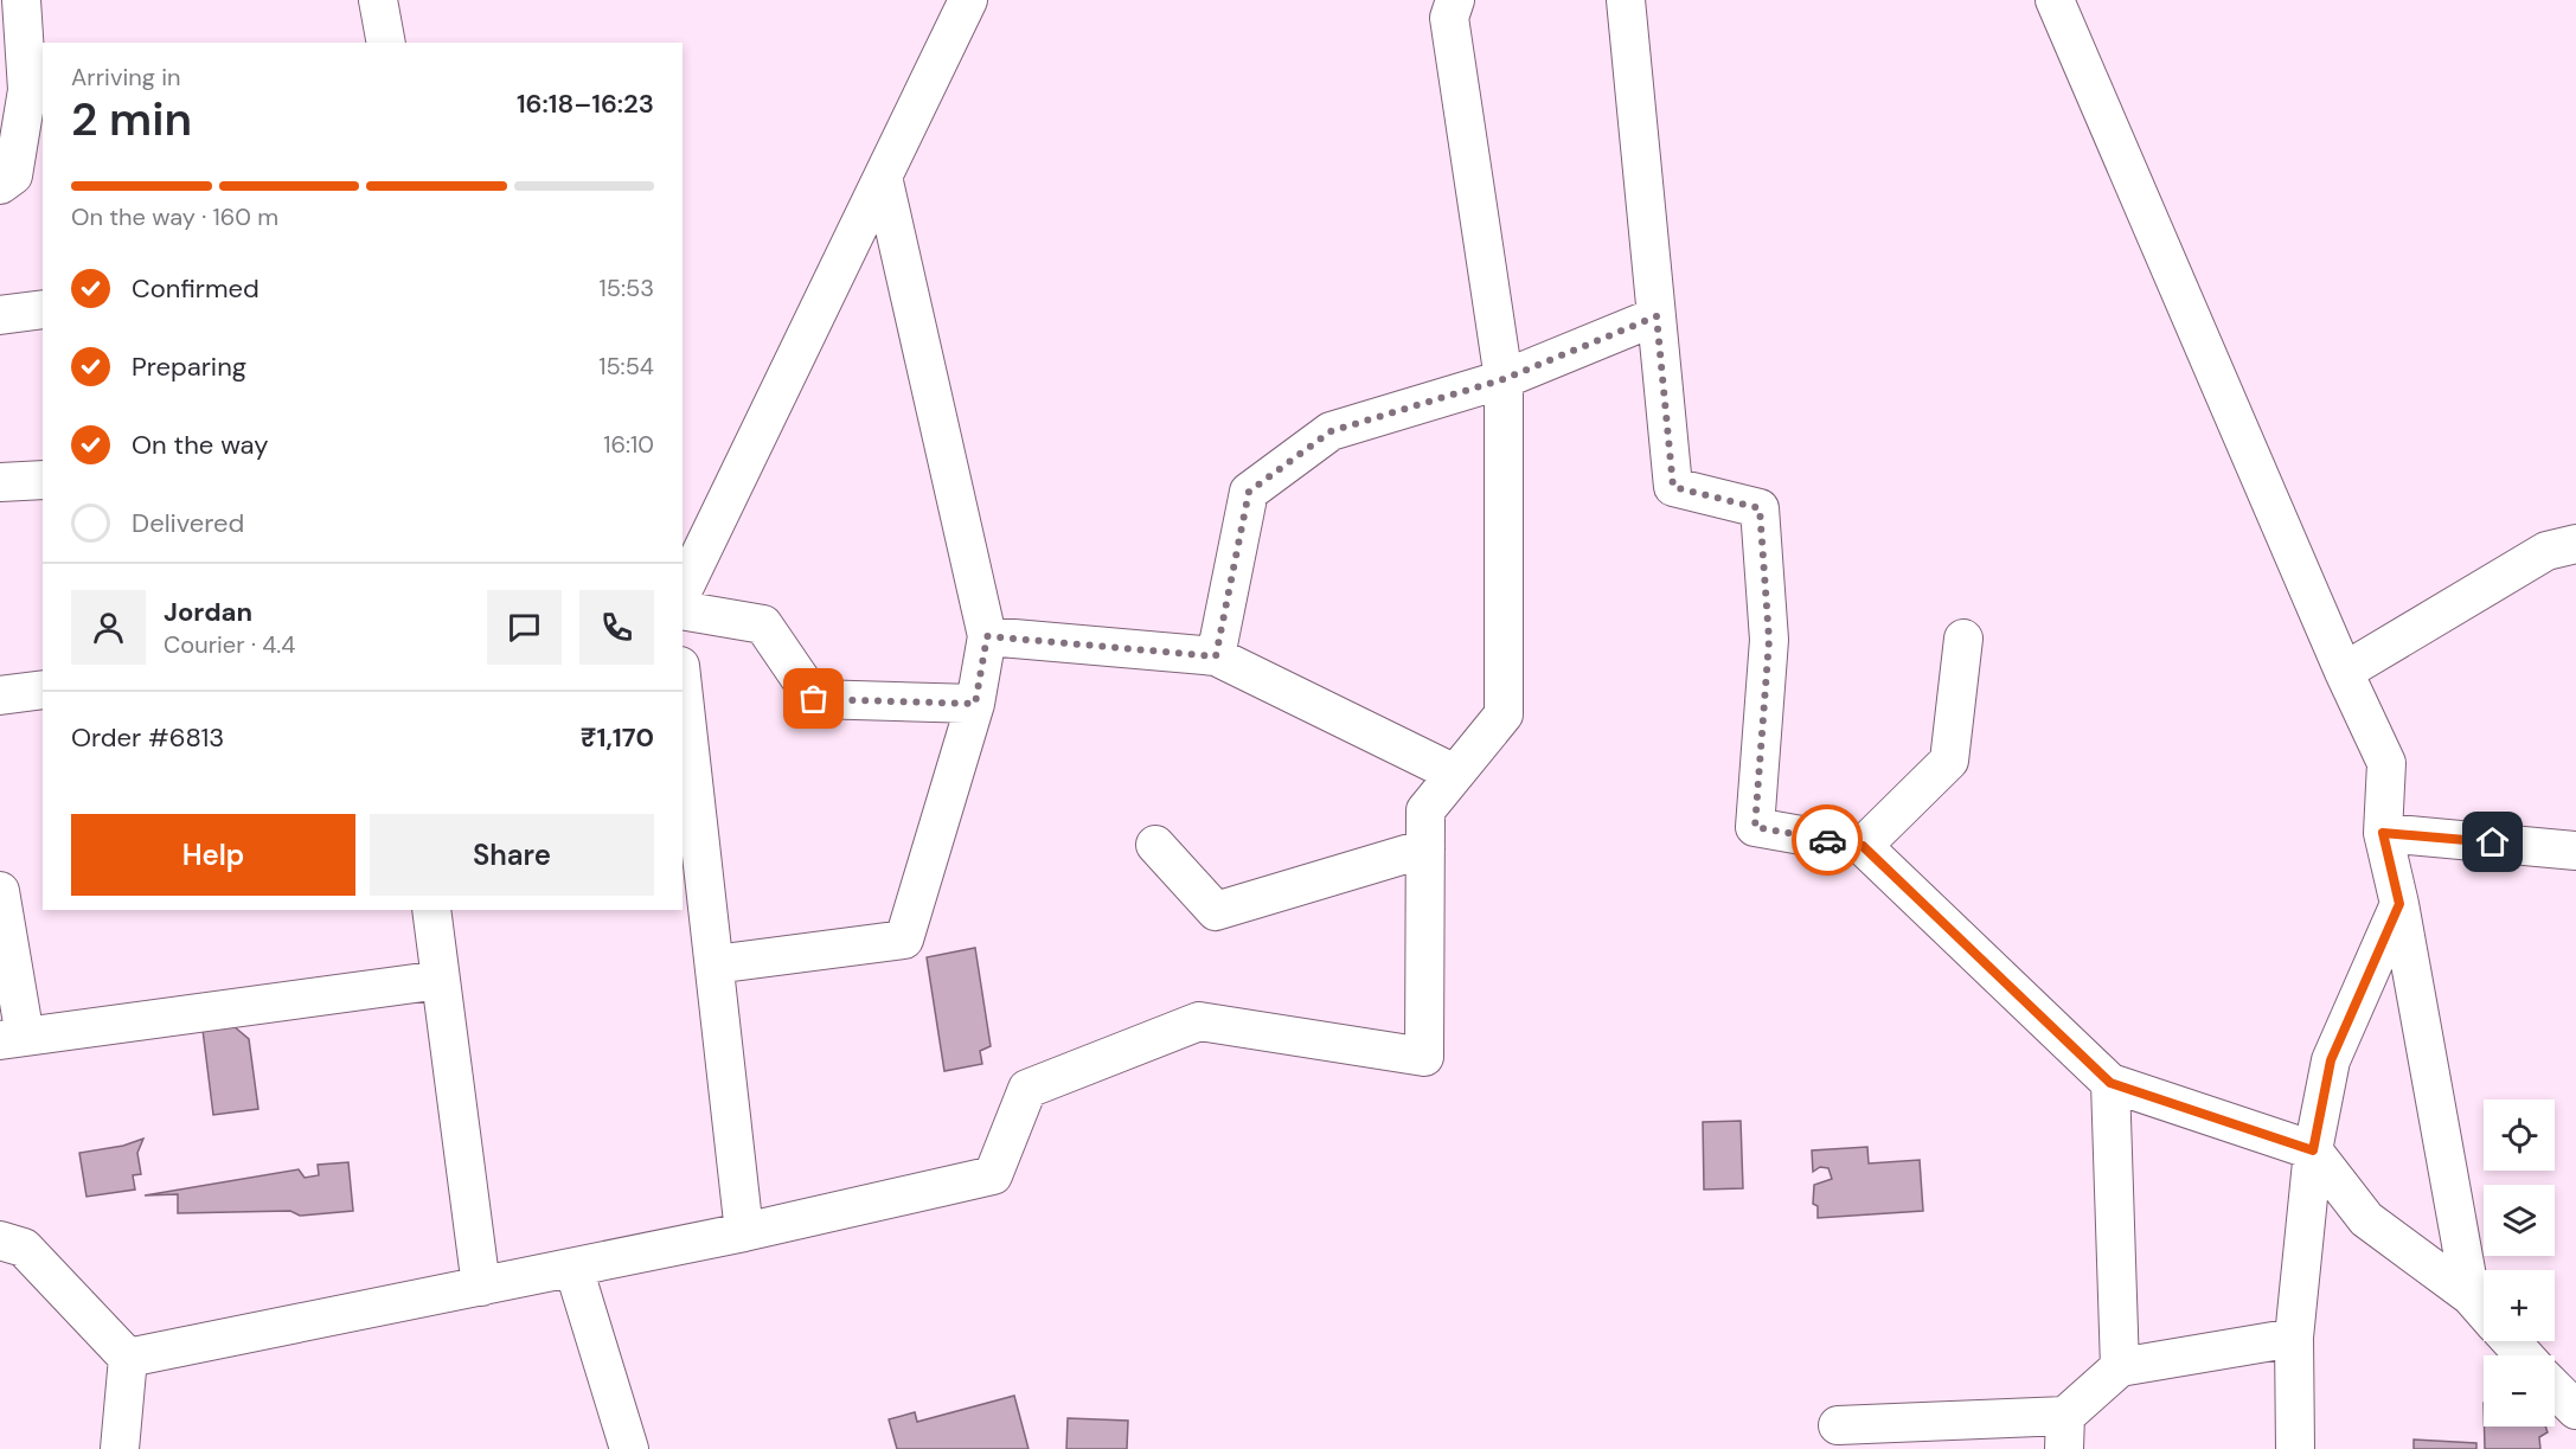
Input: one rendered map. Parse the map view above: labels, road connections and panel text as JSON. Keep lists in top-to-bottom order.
{
  "page": {
    "heading": ["2 min", "Arriving in", "16:18–16:23"],
    "panel": [
      "Jordan",
      "Courier · 4.4",
      "Order #6813",
      "₹1,170"
    ],
    "bar": "On the way · 160 m",
    "list": [
      ["Confirmed", "15:53"],
      ["Preparing", "15:54"],
      ["On the way", "16:10"],
      "Delivered"
    ],
    "buttons": ["Help", "Share"],
    "map_buttons": ["+", "−"]
  }
}
